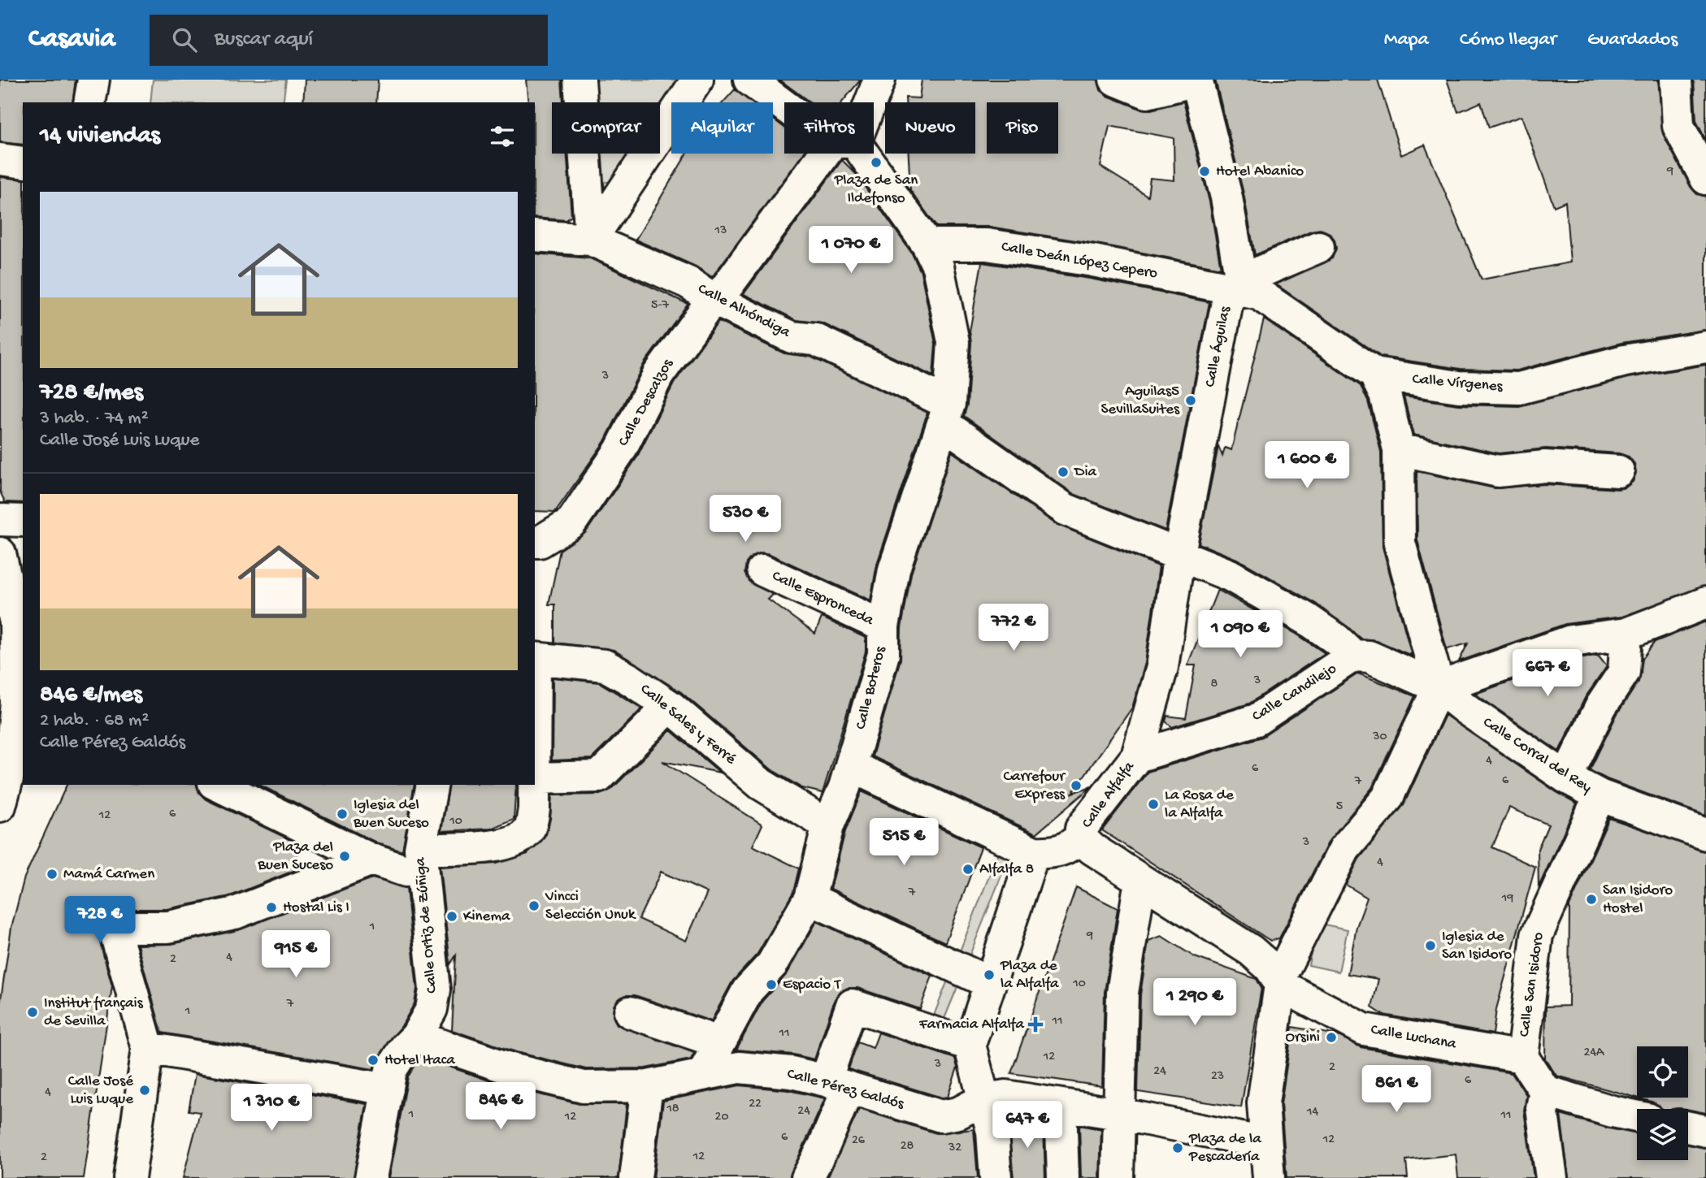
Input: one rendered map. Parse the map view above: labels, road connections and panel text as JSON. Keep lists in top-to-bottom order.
{
  "streets": {
    "street": [
      "Calle Deán López Cepero",
      "Calle Alhóndiga",
      "Calle Águilas",
      "Calle Vírgenes",
      "Calle Descalzos",
      "Calle Espronceda",
      "Calle Boteros",
      "Calle Candilejo",
      "Calle Sales y Ferré",
      "Calle Corral del Rey",
      "Calle Alfalfa",
      "Calle Ortiz de Zúñiga",
      "Calle San Isidoro",
      "Calle Luchana",
      "Calle Pérez Galdós"
    ]
  },
  "crossings": [
    ["Calle Deán López Cepero", "Calle Águilas"],
    ["Calle Deán López Cepero", "Calle Vírgenes"],
    ["Calle Deán López Cepero", "Calle Boteros"],
    ["Calle Alhóndiga", "Calle Águilas"],
    ["Calle Alhóndiga", "Calle Descalzos"],
    ["Calle Alhóndiga", "Calle Boteros"],
    ["Calle Alhóndiga", "Calle Candilejo"],
    ["Calle Alhóndiga", "Calle Corral del Rey"],
    ["Calle Alhóndiga", "Calle Alfalfa"],
    ["Calle Águilas", "Calle Vírgenes"],
    ["Calle Águilas", "Calle Alfalfa"],
    ["Calle Espronceda", "Calle Boteros"],
    ["Calle Boteros", "Calle Sales y Ferré"],
    ["Calle Boteros", "Calle Pérez Galdós"],
    ["Calle Candilejo", "Calle Corral del Rey"],
    ["Calle Candilejo", "Calle Alfalfa"],
    ["Calle Corral del Rey", "Calle San Isidoro"],
    ["Calle Ortiz de Zúñiga", "Calle Pérez Galdós"],
    ["Calle San Isidoro", "Calle Luchana"]
  ],
  "places": {
    "other": [
      "Plaza de San Ildefonso",
      "Hotel Abanico",
      "Aguilas5 SevillaSuites",
      "Dia",
      "Carrefour Express",
      "La Rosa de la Alfalfa",
      "Iglesia del Buen Suceso",
      "Plaza del Buen Suceso",
      "Alfalfa 8",
      "Mamá Carmen",
      "San Isidoro Hostel",
      "Vincci Selección Unuk",
      "Hostal Lis I",
      "Kinema",
      "Iglesia de San Isidoro",
      "Plaza de la Alfalfa",
      "Espacio T",
      "Institut français de Sevilla",
      "Orsini",
      "Hotel Itaca",
      "Calle José Luis Luque",
      "Plaza de la Pescadería"
    ],
    "health": ["Farmacia Alfalfa"]
  },
  "house_numbers": [
    "9",
    "13",
    "5-7",
    "3",
    "3",
    "8",
    "30",
    "4",
    "6",
    "6",
    "7",
    "5",
    "6",
    "12",
    "10",
    "3",
    "4",
    "7",
    "19",
    "1",
    "9",
    "4",
    "2",
    "10",
    "7",
    "1",
    "11",
    "11",
    "24A",
    "12",
    "3",
    "2",
    "24",
    "23",
    "6",
    "4",
    "22",
    "18",
    "24",
    "14",
    "1",
    "11",
    "12",
    "20",
    "6",
    "12",
    "26",
    "28",
    "32",
    "12",
    "2"
  ],
  "page": {
    "header": "Casavia",
    "search": "Buscar aquí",
    "nav": ["Mapa", "Cómo llegar", "Guardados"],
    "chip": [
      "Comprar",
      "Alquilar",
      "Filtros",
      "Nuevo",
      "Piso"
    ],
    "heading": "14 viviendas",
    "list": [
      {
        "name": "728 €/mes",
        "note": "3 hab. · 74 m² · Calle José Luis Luque"
      },
      {
        "name": "846 €/mes",
        "note": "2 hab. · 68 m² · Calle Pérez Galdós"
      }
    ],
    "price": [
      "1 070 €",
      "1 600 €",
      "530 €",
      "772 €",
      "1 090 €",
      "667 €",
      "515 €",
      "728 €",
      "915 €",
      "1 290 €",
      "861 €",
      "846 €",
      "1 310 €",
      "647 €"
    ]
  }
}
